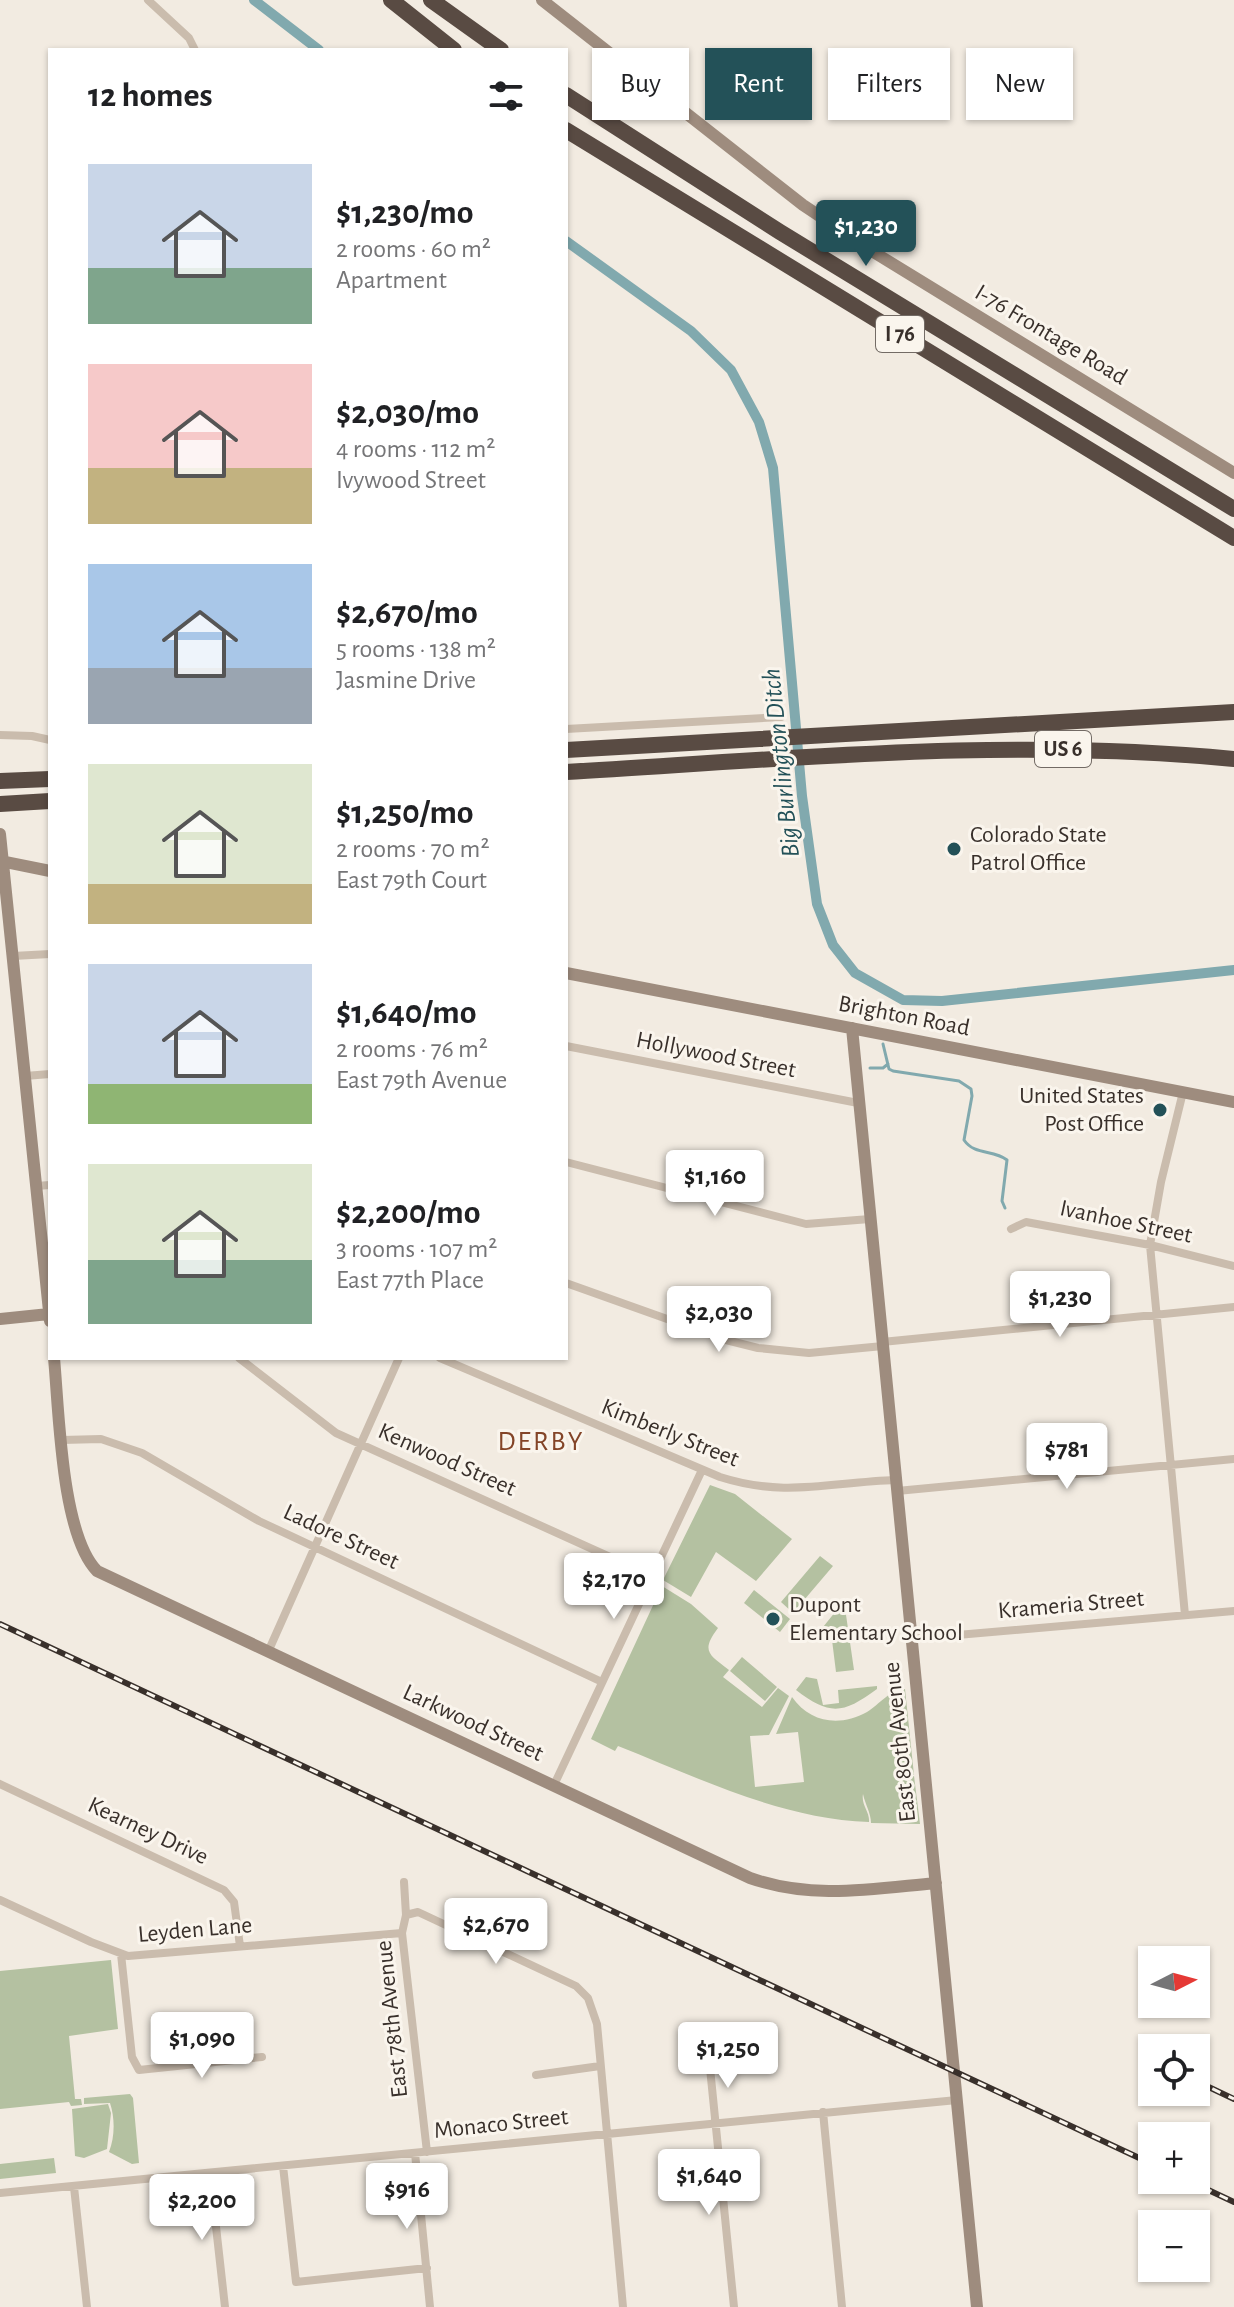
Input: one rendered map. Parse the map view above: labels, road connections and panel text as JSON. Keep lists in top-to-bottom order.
{
  "streets": {
    "highway": ["I 76", "US 6"],
    "street": [
      "I-76 Frontage Road",
      "Brighton Road",
      "Hollywood Street",
      "Ivanhoe Street",
      "Kimberly Street",
      "Kenwood Street",
      "Ladore Street",
      "Krameria Street",
      "Larkwood Street",
      "East 80th Avenue",
      "Kearney Drive",
      "Leyden Lane",
      "East 78th Avenue",
      "Monaco Street"
    ]
  },
  "crossings": [
    ["Brighton Road", "East 80th Avenue"],
    ["Hollywood Street", "East 80th Avenue"],
    ["Kimberly Street", "East 80th Avenue"],
    ["Ladore Street", "Larkwood Street"],
    ["Krameria Street", "East 80th Avenue"],
    ["Larkwood Street", "East 80th Avenue"],
    ["East 80th Avenue", "Monaco Street"],
    ["Kearney Drive", "Leyden Lane"],
    ["Leyden Lane", "East 78th Avenue"],
    ["East 78th Avenue", "Monaco Street"]
  ],
  "districts": ["DERBY"],
  "water": ["Big Burlington Ditch"],
  "places": ["Colorado State Patrol Office", "United States Post Office", "Dupont Elementary School"],
  "north": "right",
  "page": {
    "chip": [
      "Buy",
      "Rent",
      "Filters",
      "New"
    ],
    "heading": "12 homes",
    "list": [
      {
        "name": "$1,230/mo",
        "note": "2 rooms · 60 m² · Apartment"
      },
      {
        "name": "$2,030/mo",
        "note": "4 rooms · 112 m² · Ivywood Street"
      },
      {
        "name": "$2,670/mo",
        "note": "5 rooms · 138 m² · Jasmine Drive"
      },
      {
        "name": "$1,250/mo",
        "note": "2 rooms · 70 m² · East 79th Court"
      },
      {
        "name": "$1,640/mo",
        "note": "2 rooms · 76 m² · East 79th Avenue"
      },
      {
        "name": "$2,200/mo",
        "note": "3 rooms · 107 m² · East 77th Place"
      }
    ],
    "price": [
      "$1,230",
      "$1,160",
      "$1,230",
      "$2,030",
      "$781",
      "$2,170",
      "$2,670",
      "$1,090",
      "$1,250",
      "$1,640",
      "$916",
      "$2,200"
    ],
    "map_buttons": ["+", "−"]
  }
}
